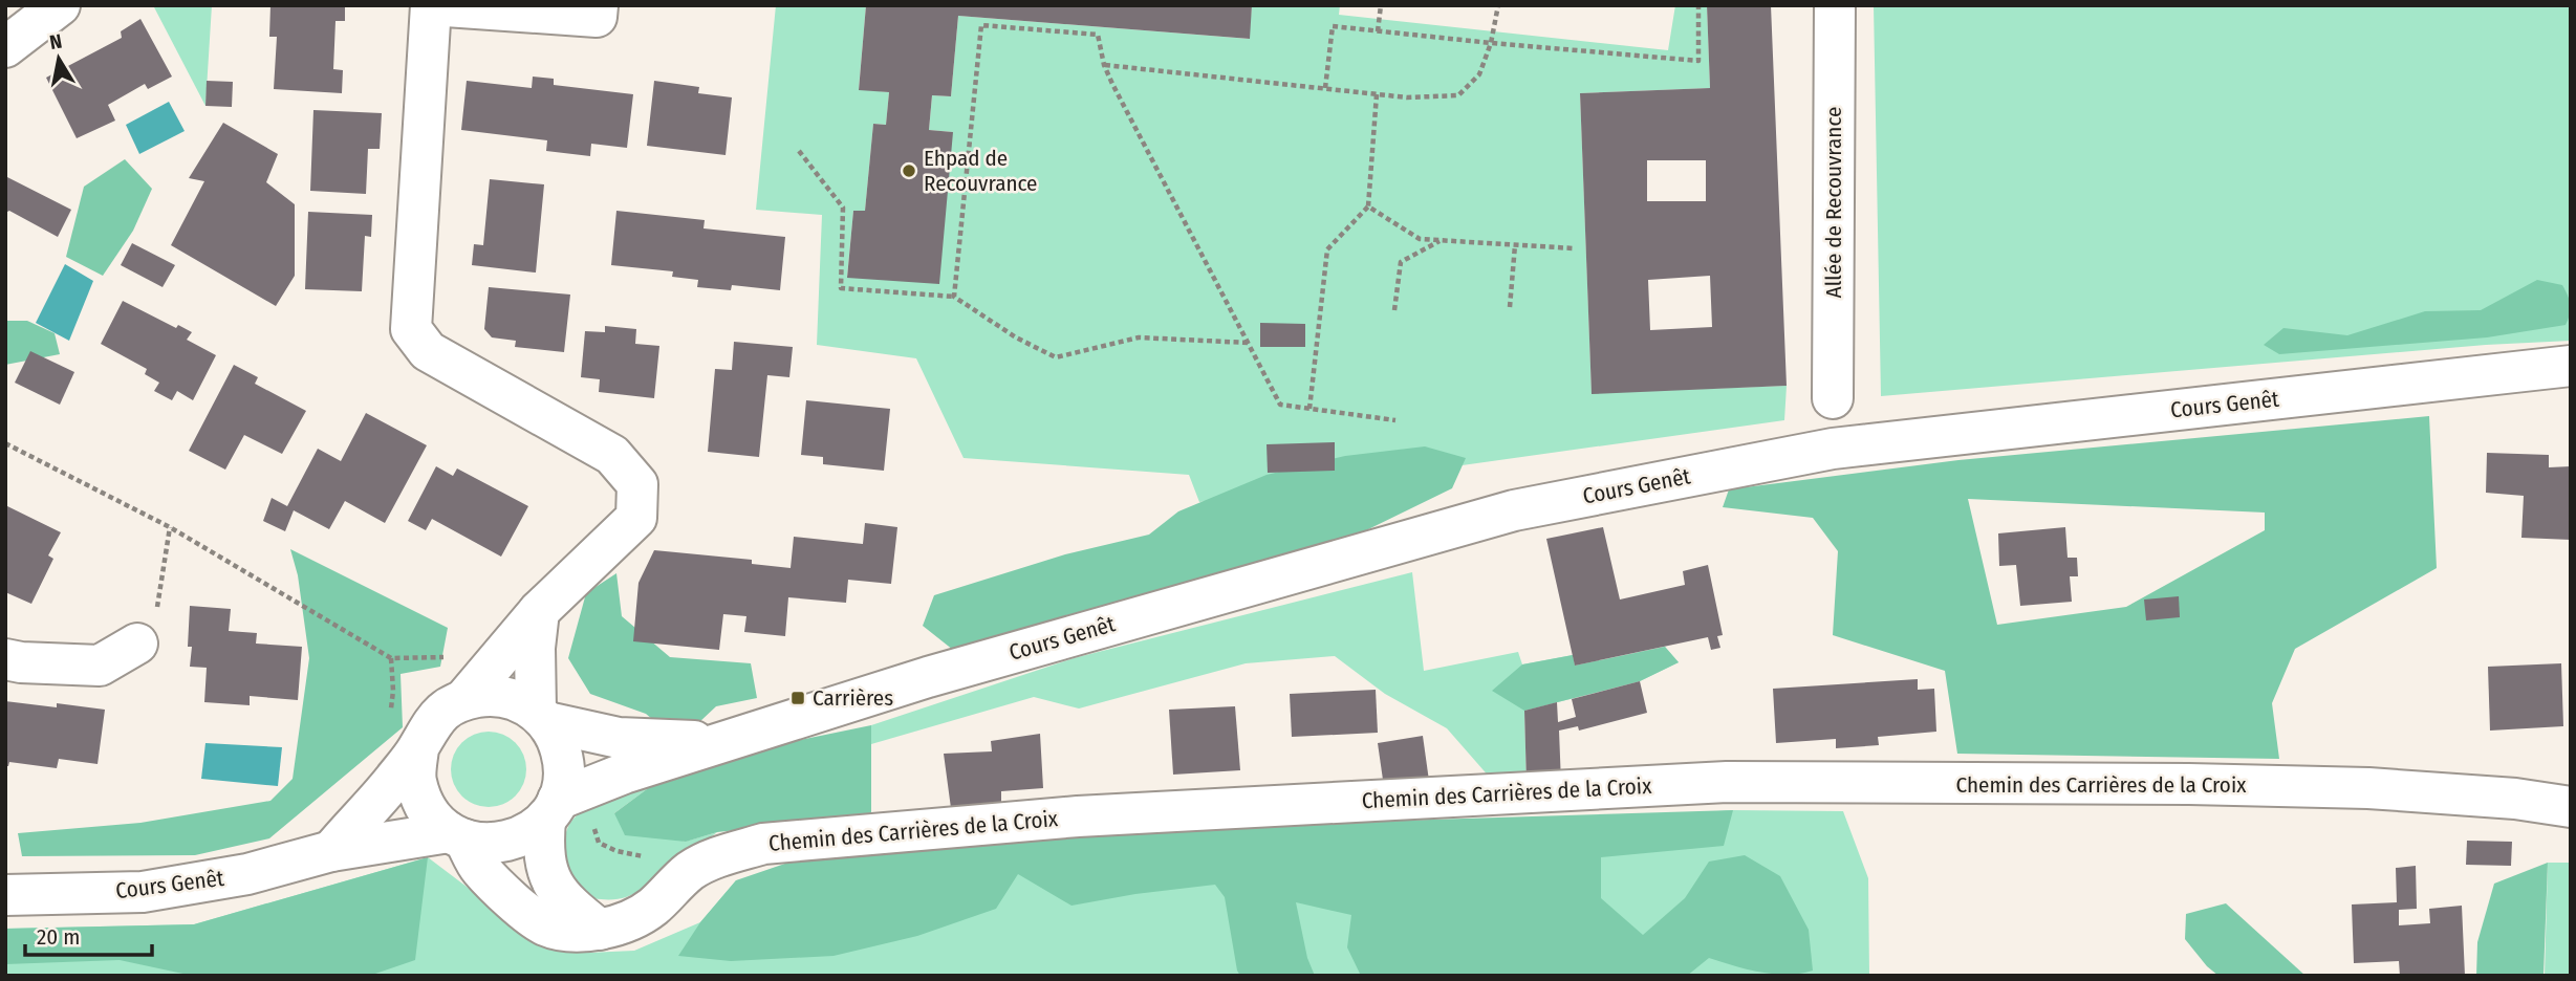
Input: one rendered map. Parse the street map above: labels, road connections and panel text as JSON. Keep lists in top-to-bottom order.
{
  "streets": {
    "street": ["Allée de Recouvrance", "Cours Genêt", "Chemin des Carrières de la Croix"]
  },
  "places": {
    "other": ["Ehpad de Recouvrance"],
    "transit": ["Carrières"]
  },
  "scale_bar": "20 m",
  "north": "top"
}
